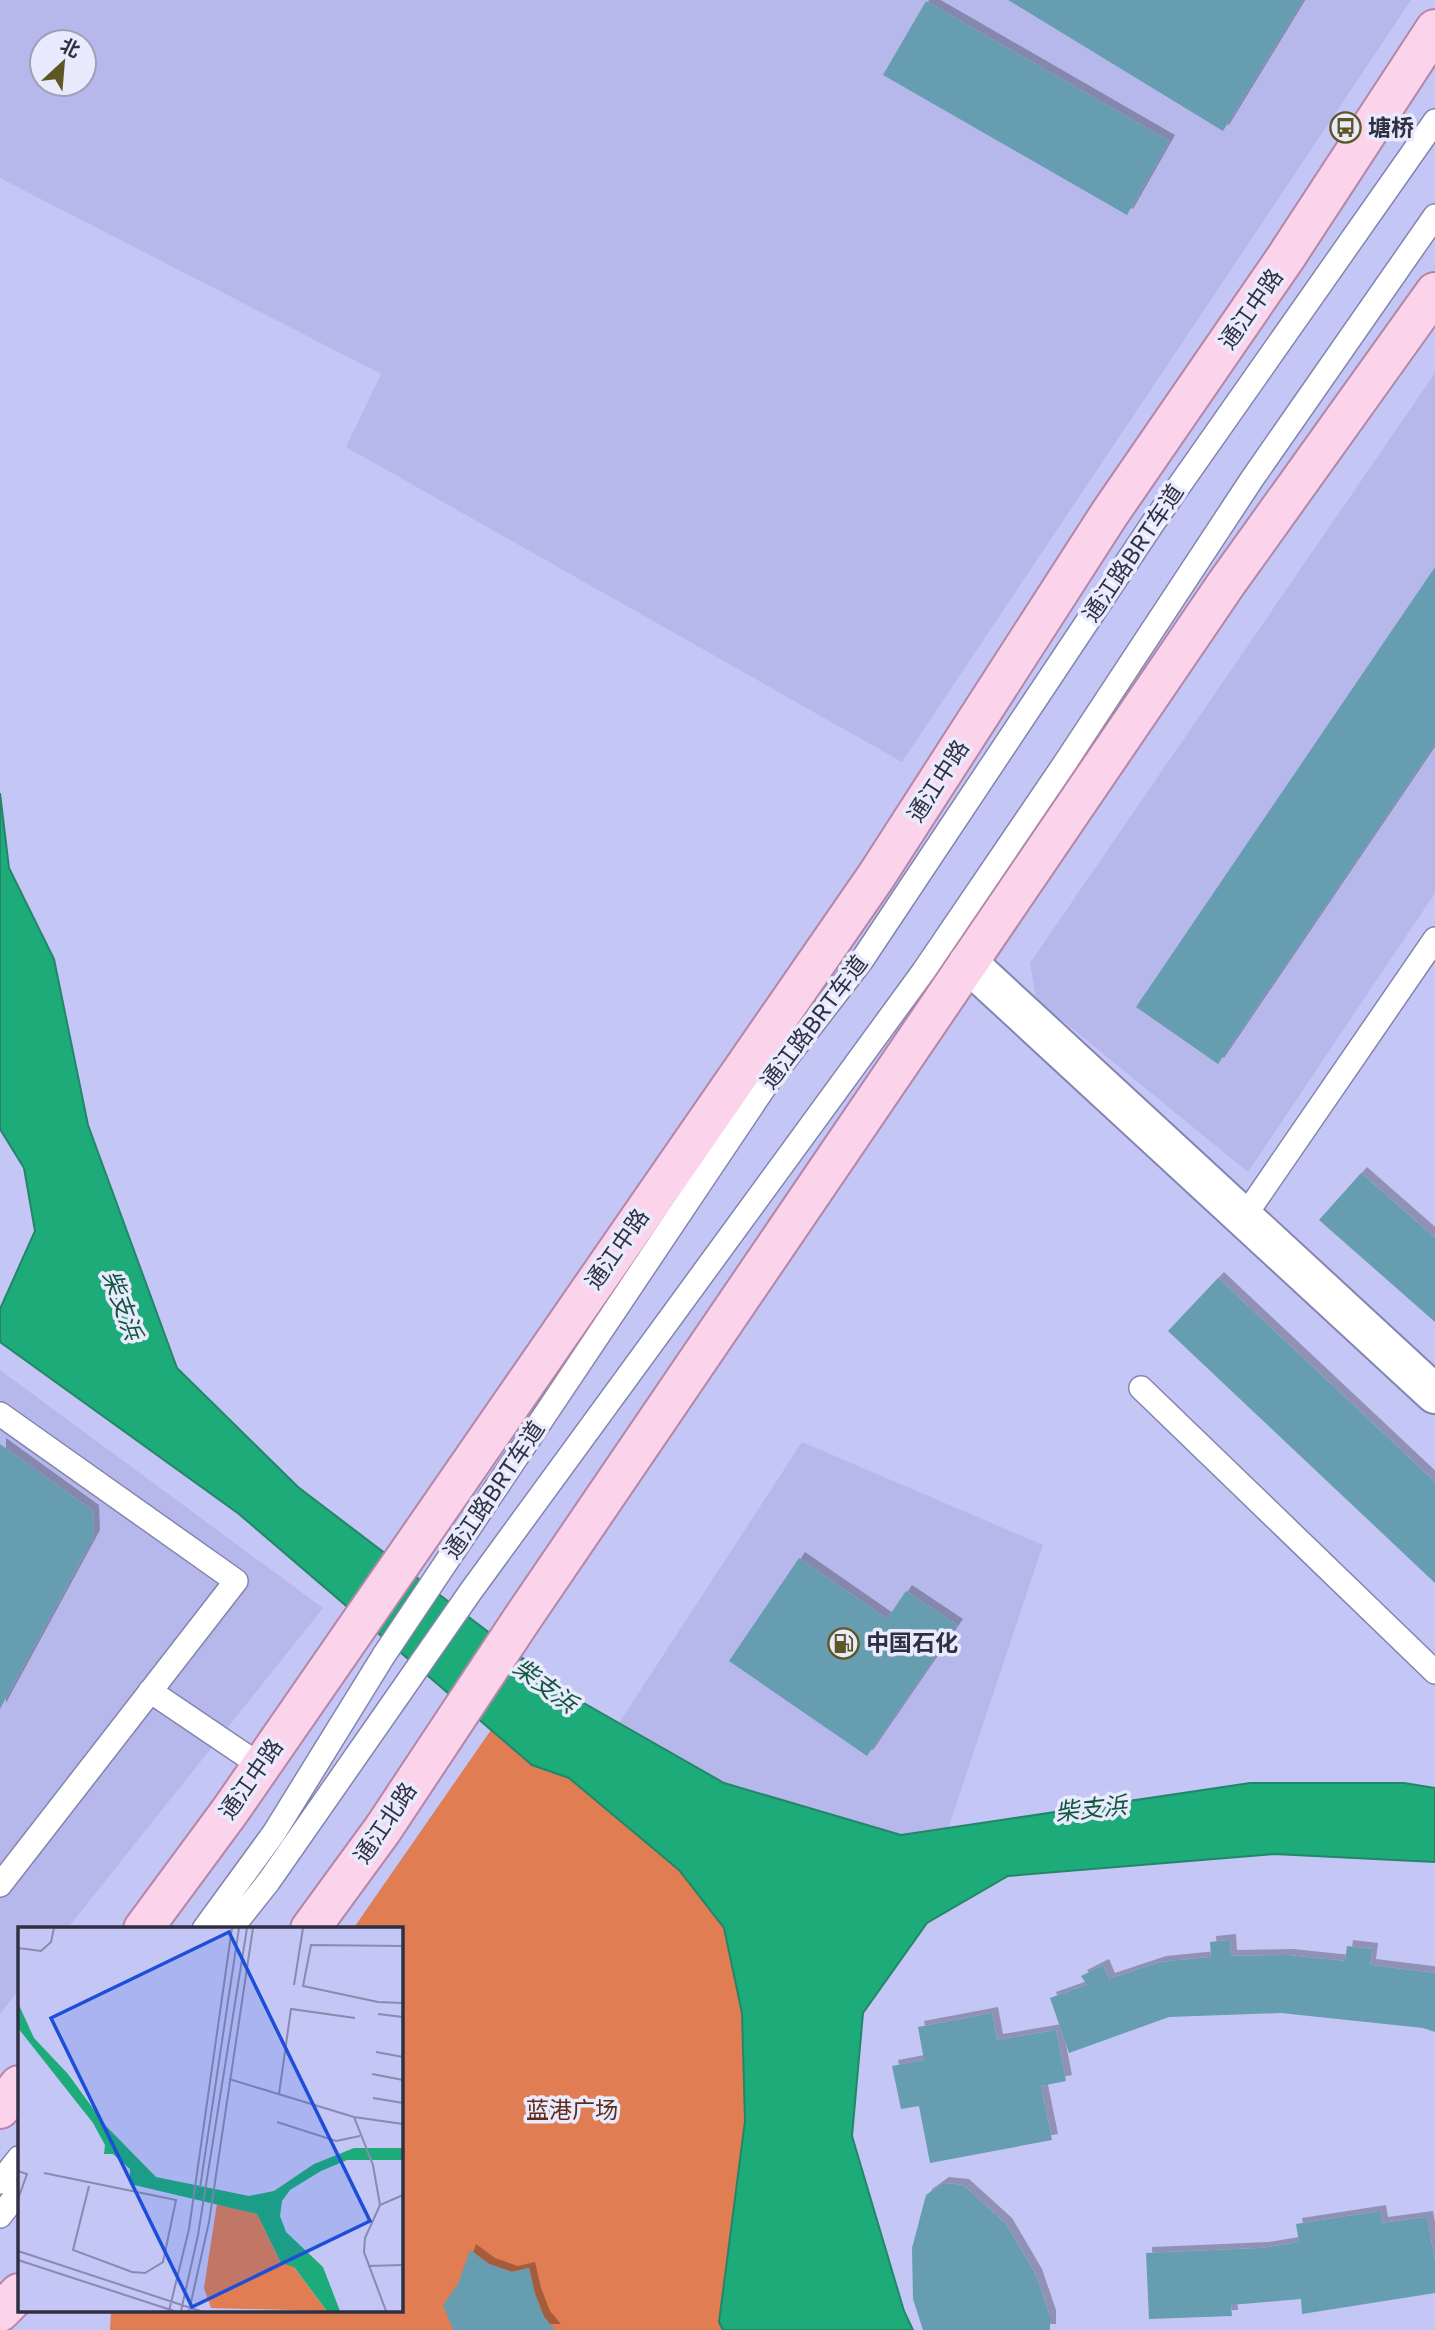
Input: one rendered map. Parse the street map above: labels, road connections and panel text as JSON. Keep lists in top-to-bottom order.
{
  "streets": {
    "main road": ["通江中路", "通江北路"],
    "lane": ["通江路BRT车道"]
  },
  "water": ["柴支浜"],
  "parks": ["蓝港广场"],
  "places": {
    "bus stop": ["塘桥"],
    "fuel station": ["中国石化"]
  },
  "north": "top right"
}
